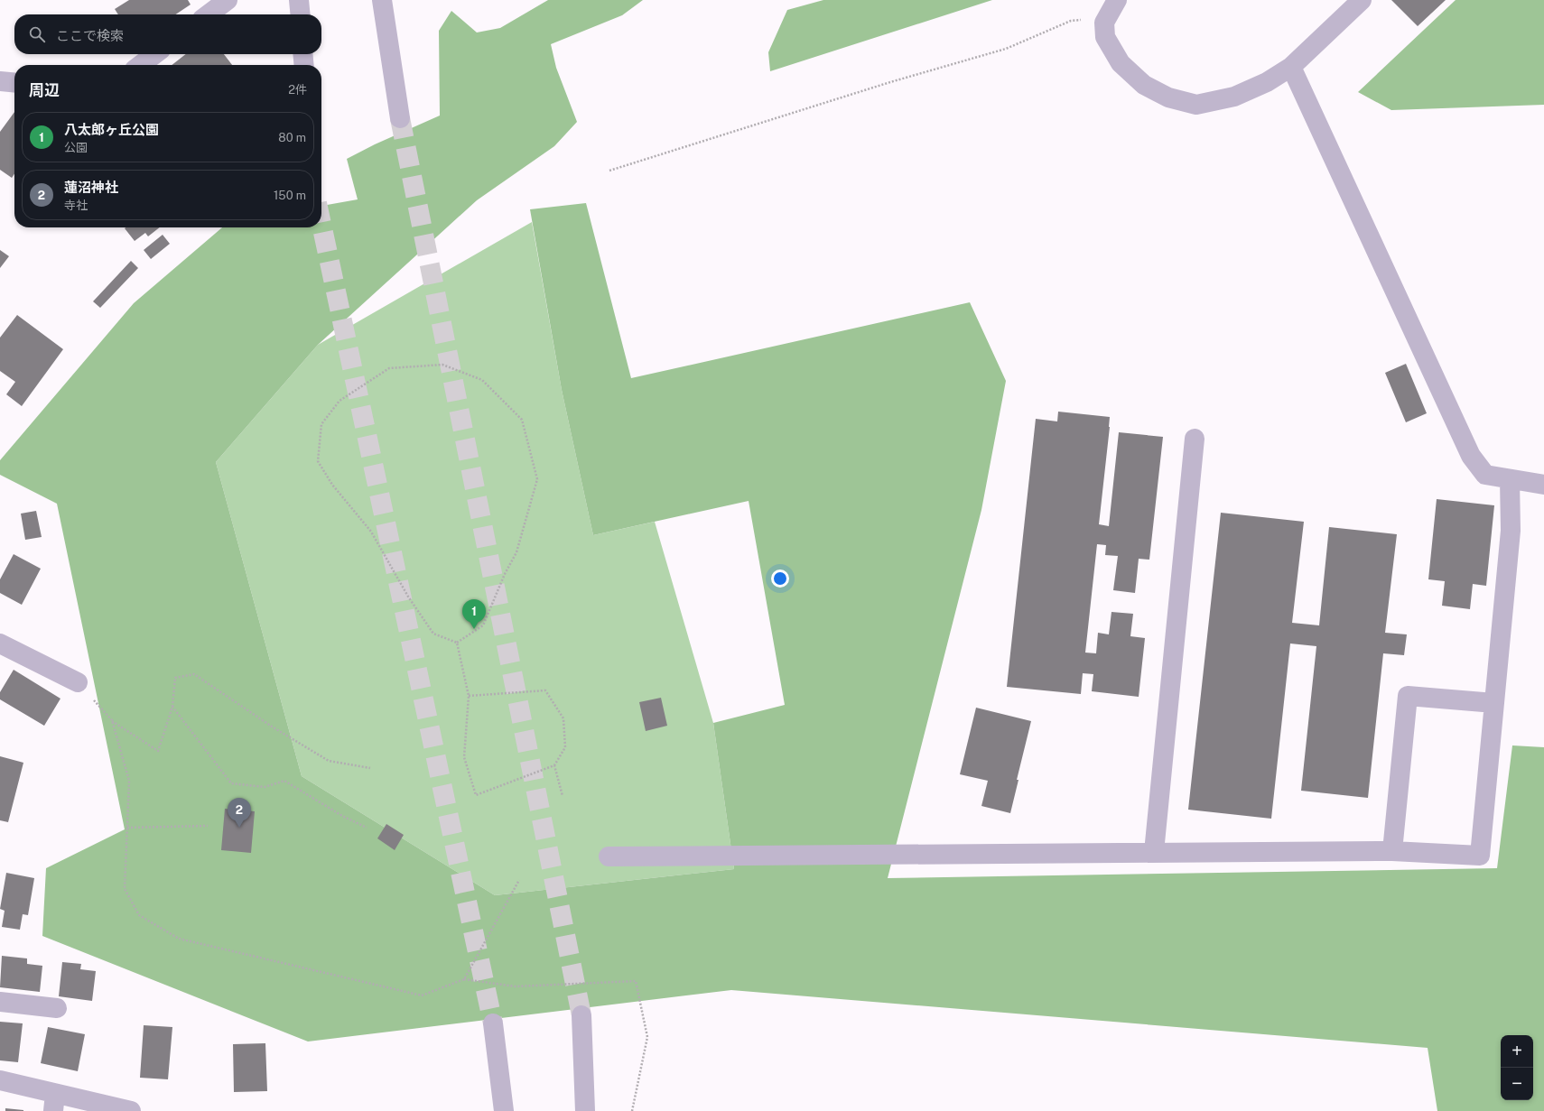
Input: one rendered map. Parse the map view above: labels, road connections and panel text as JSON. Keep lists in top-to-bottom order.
{
  "page": {
    "search": "ここで検索",
    "heading": ["周辺", "2件"],
    "list": [
      {
        "mark": "1",
        "name": "八太郎ヶ丘公園",
        "note": "公園",
        "value": "80 m"
      },
      {
        "mark": "2",
        "name": "蓮沼神社",
        "note": "寺社",
        "value": "150 m"
      }
    ],
    "pins": ["1", "2"],
    "map_buttons": ["+", "−"]
  }
}
